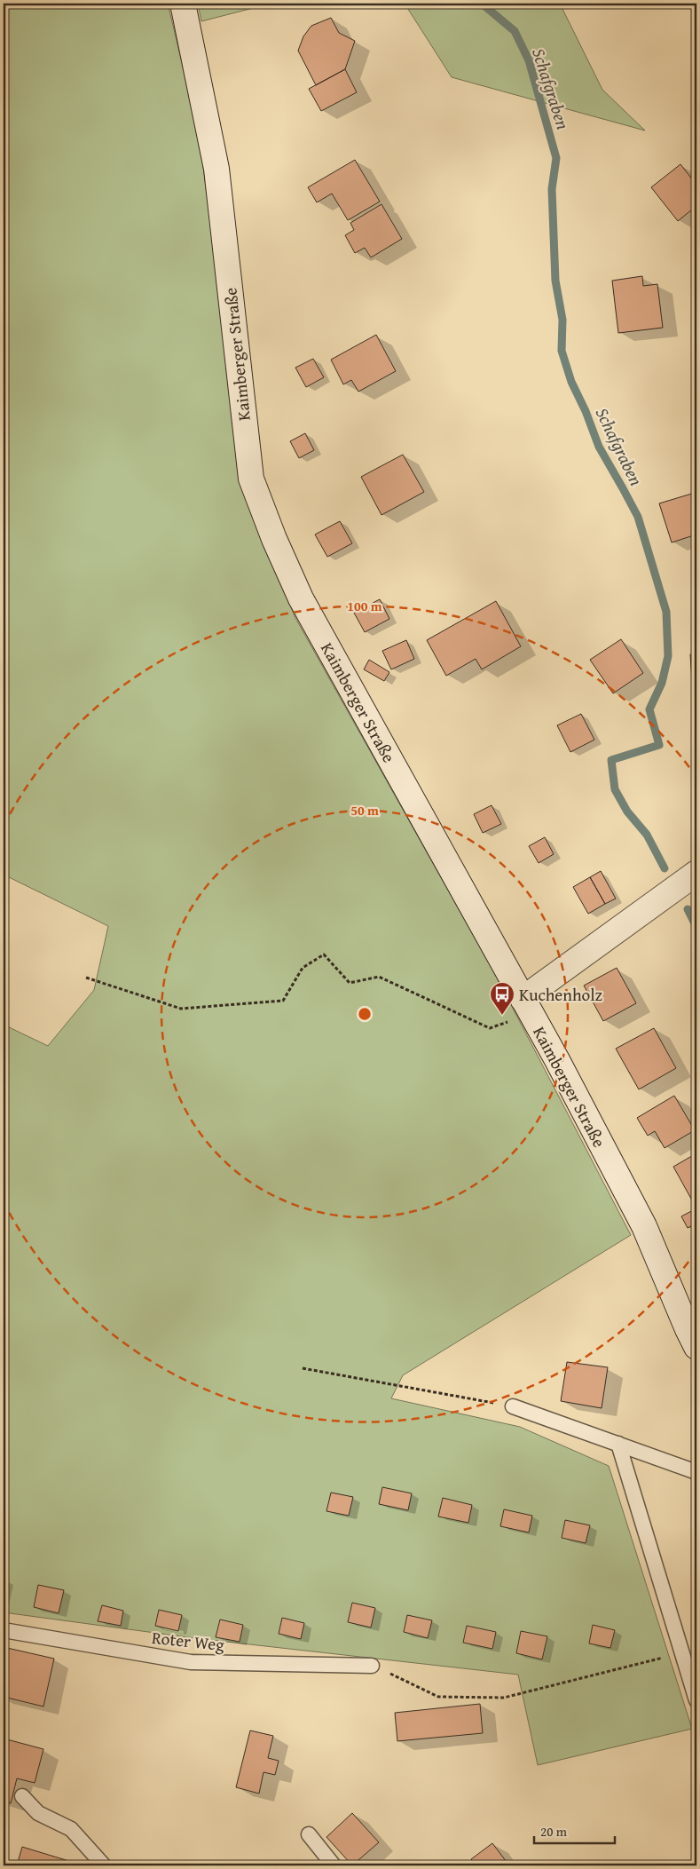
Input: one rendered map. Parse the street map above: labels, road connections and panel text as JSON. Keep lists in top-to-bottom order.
{
  "streets": {
    "main road": ["Kaimberger Straße"],
    "lane": ["Roter Weg"]
  },
  "water": ["Schafgraben"],
  "places": {
    "bus stop": ["Kuchenholz"]
  },
  "scale_bar": "20 m",
  "rings": ["100 m", "50 m"]
}
